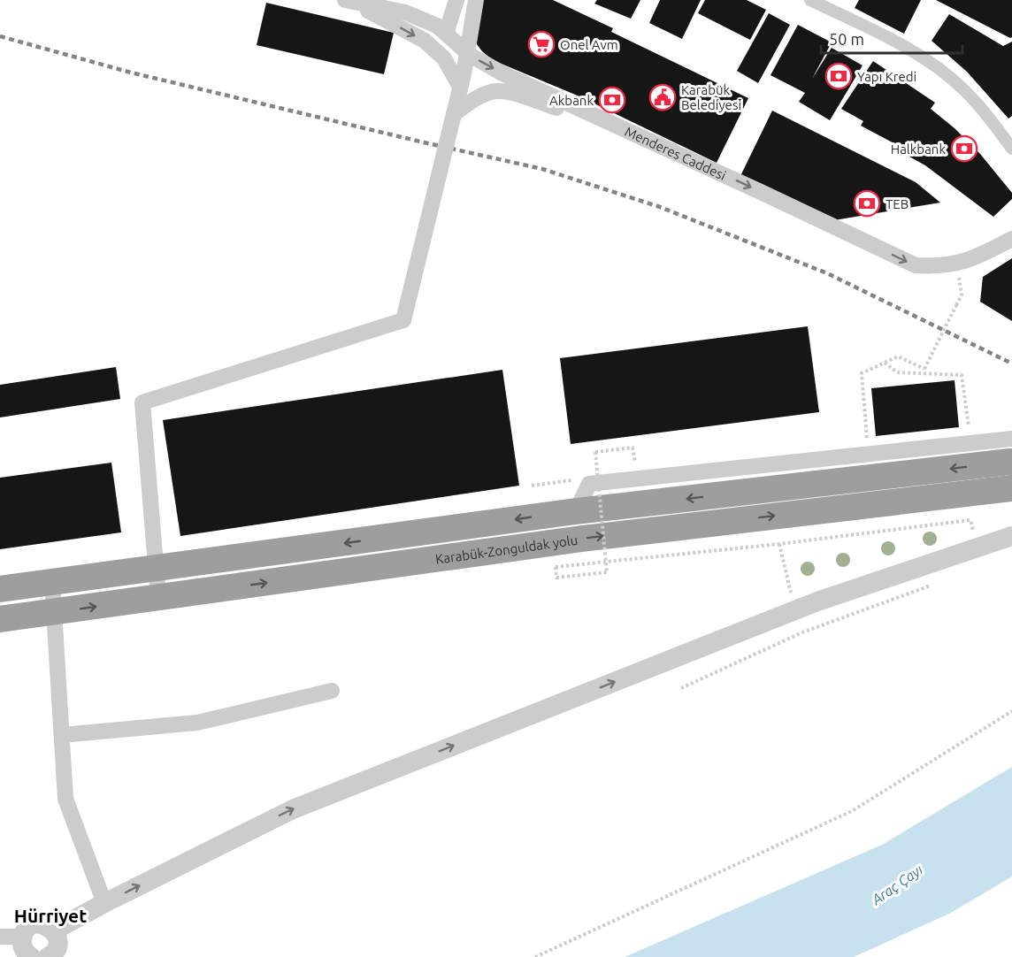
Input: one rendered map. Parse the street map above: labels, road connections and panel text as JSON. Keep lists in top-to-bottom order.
{
  "streets": {
    "highway": ["Karabük-Zonguldak yolu"],
    "street": ["Menderes Caddesi"]
  },
  "districts": ["Hürriyet"],
  "water": ["Araç Çayı"],
  "places": {
    "supermarket": ["Onel Avm"],
    "bank": [
      "Yapı Kredi",
      "Akbank",
      "Halkbank",
      "TEB"
    ],
    "public building": ["Karabük Belediyesi"]
  },
  "scale_bar": "50 m"
}
